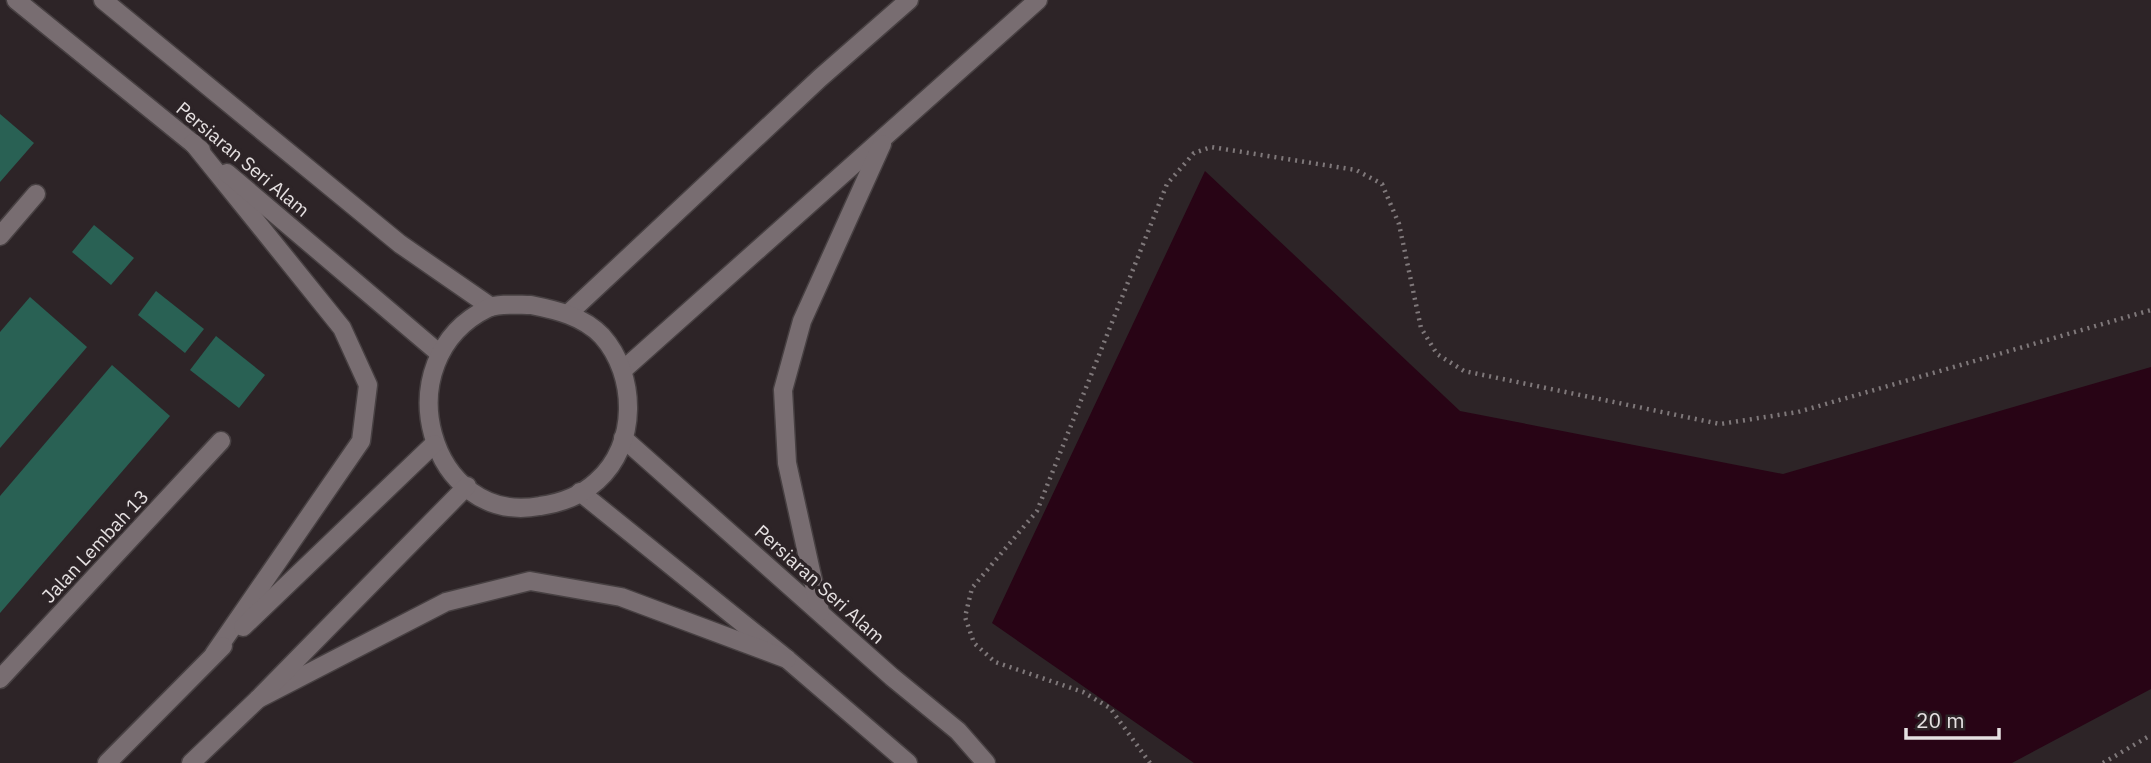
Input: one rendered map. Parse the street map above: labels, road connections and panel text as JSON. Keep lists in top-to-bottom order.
{
  "streets": {
    "street": ["Persiaran Seri Alam", "Jalan Lembah 13"]
  },
  "scale_bar": "20 m"
}
